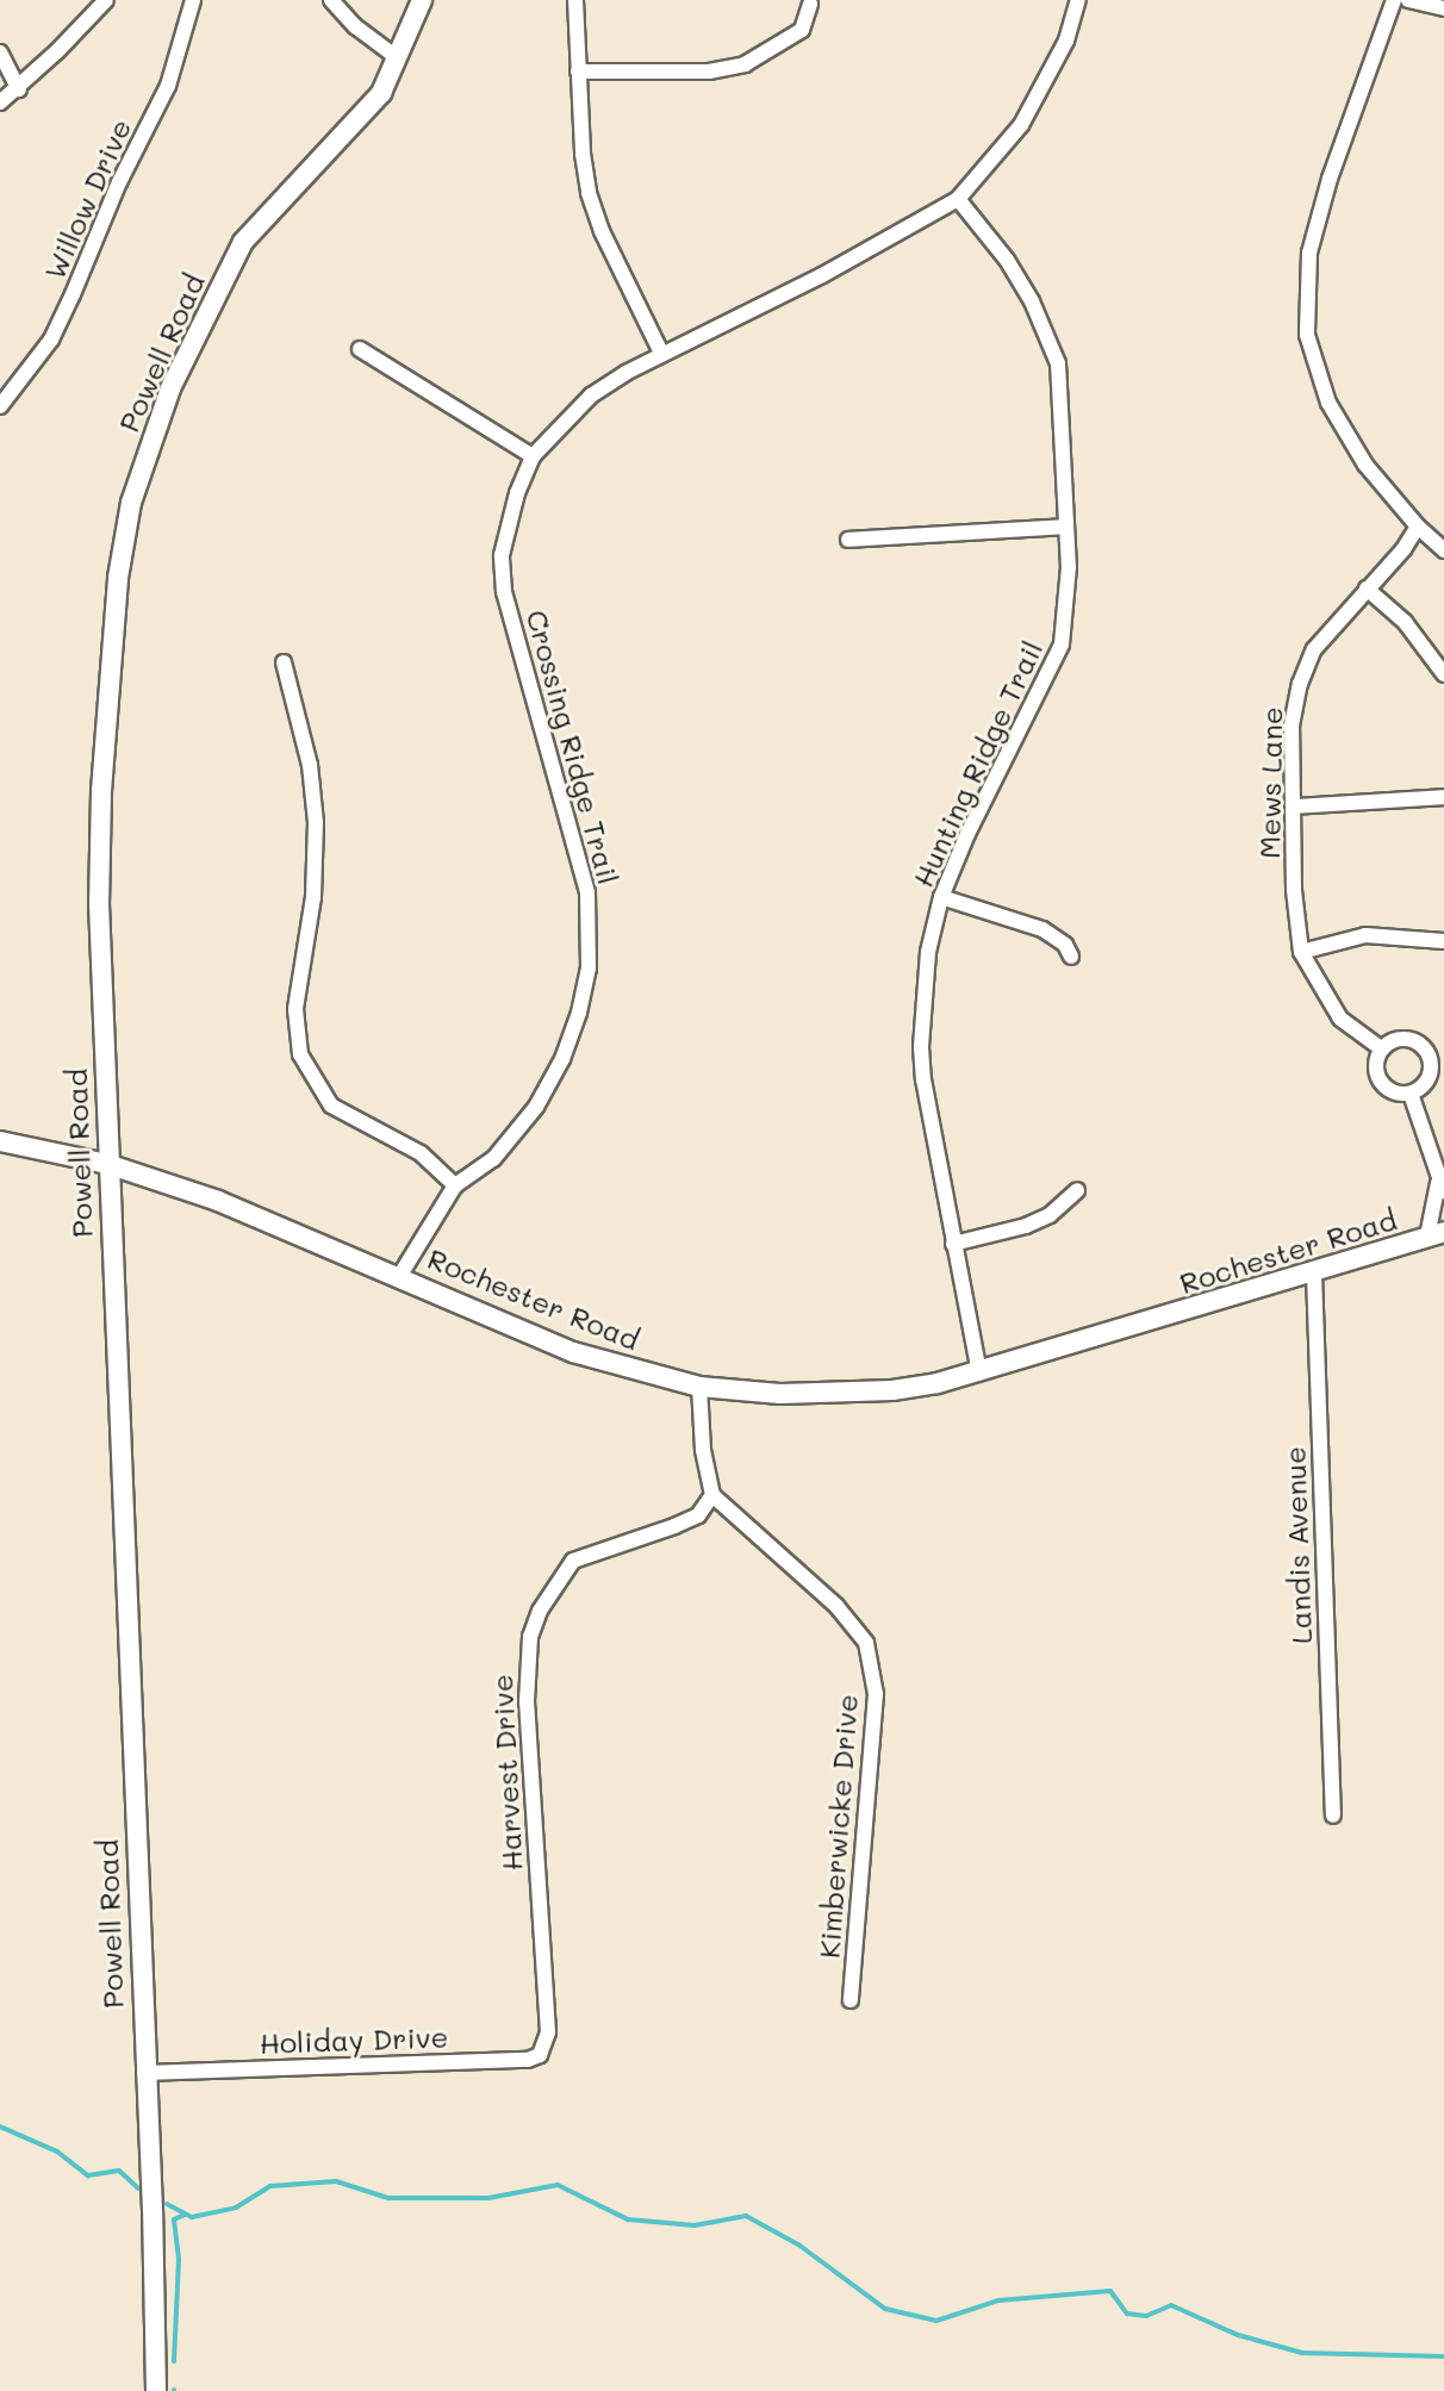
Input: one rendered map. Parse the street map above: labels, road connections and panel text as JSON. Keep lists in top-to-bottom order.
{
  "streets": {
    "street": [
      "Willow Drive",
      "Powell Road",
      "Crossing Ridge Trail",
      "Hunting Ridge Trail",
      "Mews Lane",
      "Rochester Road",
      "Landis Avenue",
      "Harvest Drive",
      "Kimberwicke Drive",
      "Holiday Drive"
    ]
  },
  "crossings": [
    ["Powell Road", "Rochester Road"],
    ["Powell Road", "Holiday Drive"],
    ["Crossing Ridge Trail", "Hunting Ridge Trail"],
    ["Crossing Ridge Trail", "Rochester Road"],
    ["Hunting Ridge Trail", "Rochester Road"],
    ["Rochester Road", "Landis Avenue"],
    ["Harvest Drive", "Kimberwicke Drive"],
    ["Harvest Drive", "Holiday Drive"]
  ]
}
